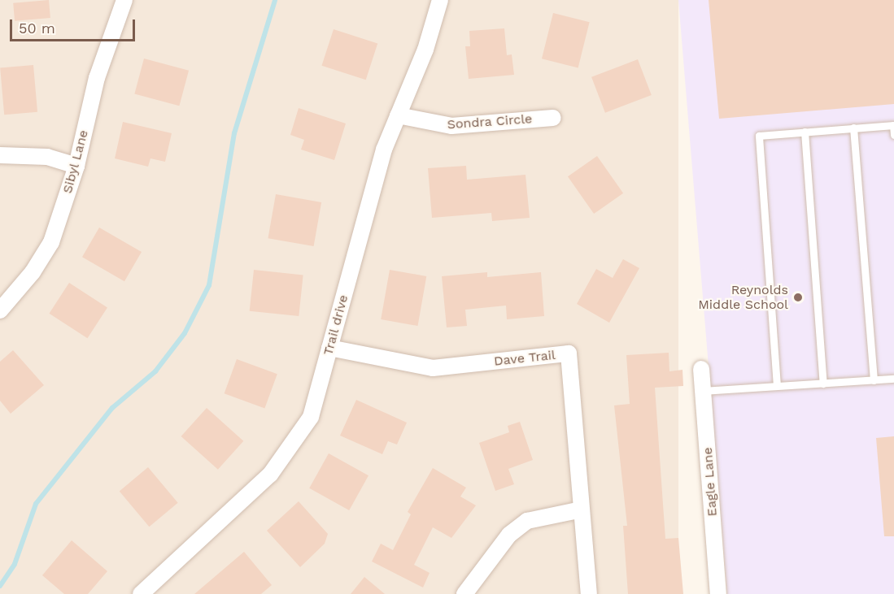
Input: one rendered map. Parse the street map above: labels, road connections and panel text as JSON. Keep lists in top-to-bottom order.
{
  "streets": {
    "street": [
      "Sondra Circle",
      "Sibyl Lane",
      "Trail drive",
      "Dave Trail",
      "Eagle Lane"
    ]
  },
  "crossings": [
    ["Sondra Circle", "Trail drive"],
    ["Trail drive", "Dave Trail"]
  ],
  "places": ["Reynolds Middle School"],
  "scale_bar": "50 m"
}
